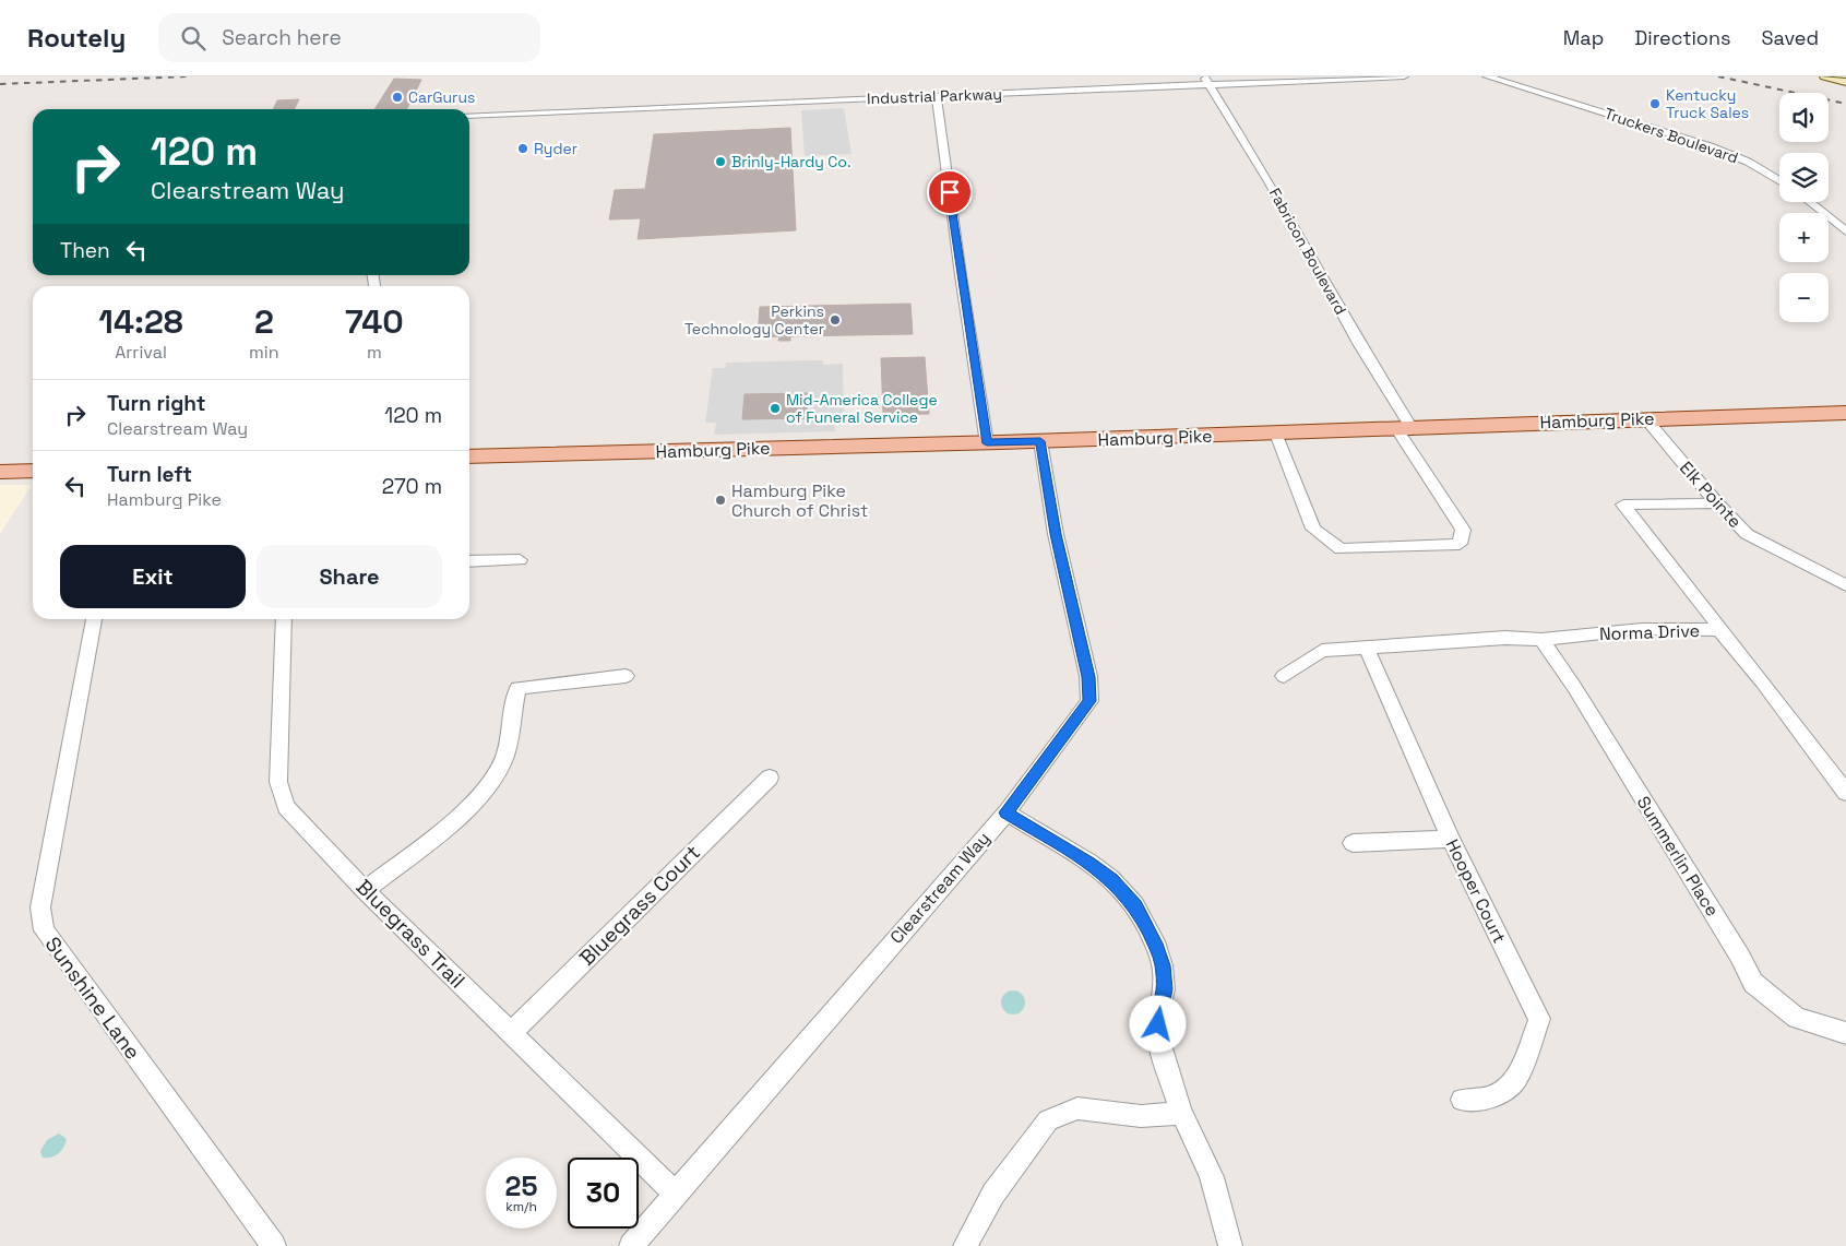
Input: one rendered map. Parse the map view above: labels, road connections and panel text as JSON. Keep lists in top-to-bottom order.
{
  "streets": {
    "main road": ["Hamburg Pike"],
    "street": [
      "Industrial Parkway",
      "Truckers Boulevard",
      "Fabricon Boulevard",
      "Elk Pointe",
      "Norma Drive",
      "Summerlin Place",
      "Clearstream Way",
      "Hooper Court",
      "Bluegrass Court",
      "Bluegrass Trail",
      "Sunshine Lane"
    ]
  },
  "crossings": [
    ["Industrial Parkway", "Fabricon Boulevard"],
    ["Fabricon Boulevard", "Hamburg Pike"],
    ["Hamburg Pike", "Elk Pointe"],
    ["Hamburg Pike", "Clearstream Way"],
    ["Elk Pointe", "Norma Drive"],
    ["Norma Drive", "Summerlin Place"],
    ["Norma Drive", "Hooper Court"],
    ["Clearstream Way", "Bluegrass Trail"],
    ["Bluegrass Court", "Bluegrass Trail"]
  ],
  "places": [
    "CarGurus",
    "Kentucky Truck Sales",
    "Ryder",
    "Brinly-Hardy Co.",
    "Perkins Technology Center",
    "Mid-America College of Funeral Service",
    "Hamburg Pike Church of Christ"
  ],
  "page": {
    "header": "Routely",
    "search": "Search here",
    "nav": ["Map", "Directions", "Saved"],
    "map_buttons": ["+", "−"],
    "turn": ["120 m", "Clearstream Way"],
    "then": "Then",
    "eta": [
      "14:28",
      "Arrival",
      "2",
      "min",
      "740",
      "m"
    ],
    "list": [
      {
        "name": "Turn right",
        "note": "Clearstream Way",
        "value": "120 m"
      },
      {
        "name": "Turn left",
        "note": "Hamburg Pike",
        "value": "270 m"
      }
    ],
    "buttons": ["Exit", "Share"],
    "speed": "25 km/h",
    "limit": "30"
  }
}
